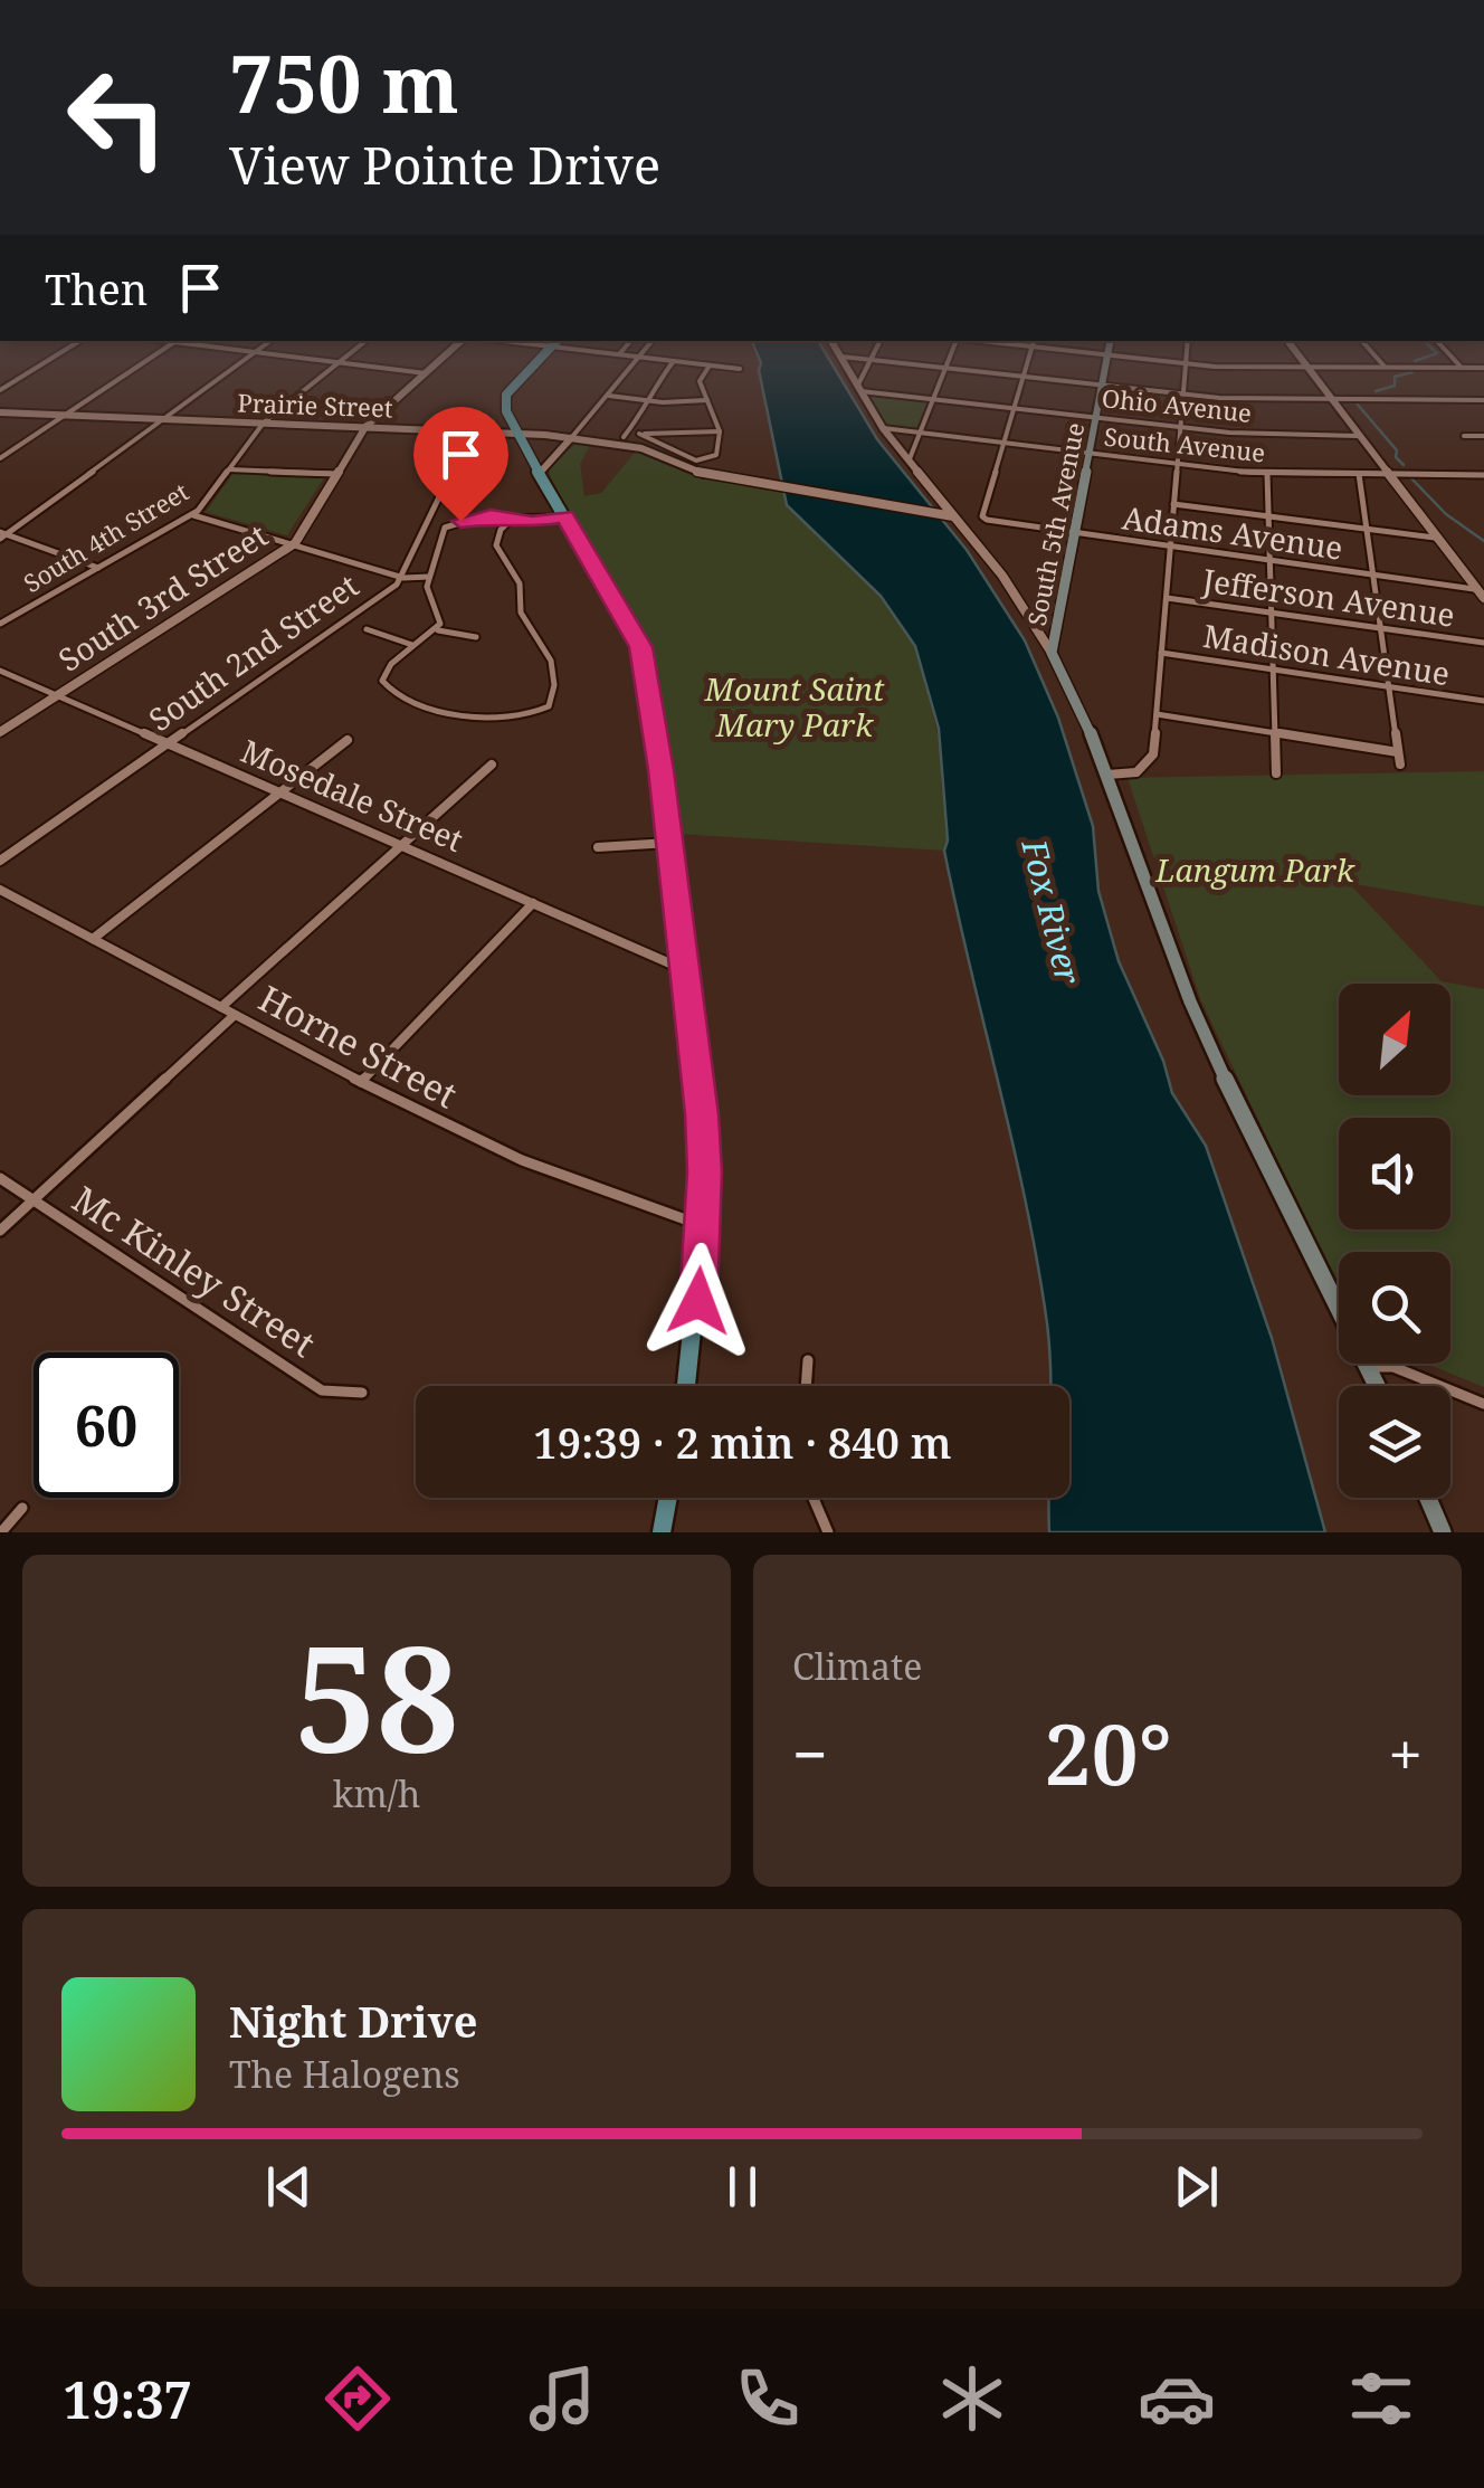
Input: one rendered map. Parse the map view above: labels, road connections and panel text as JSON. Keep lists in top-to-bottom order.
{
  "streets": {
    "main road": ["South 5th Avenue"],
    "street": [
      "Prairie Street",
      "Ohio Avenue",
      "South Avenue",
      "Adams Avenue",
      "South 4th Street",
      "South 3rd Street",
      "Jefferson Avenue",
      "South 2nd Street",
      "Madison Avenue",
      "Mosedale Street",
      "Horne Street",
      "Mc Kinley Street"
    ]
  },
  "crossings": [
    ["Prairie Street", "South 4th Street"],
    ["Prairie Street", "South 3rd Street"],
    ["Prairie Street", "South 2nd Street"],
    ["Ohio Avenue", "South 5th Avenue"],
    ["South Avenue", "South 5th Avenue"],
    ["South Avenue", "Adams Avenue"],
    ["South 5th Avenue", "Adams Avenue"],
    ["South 3rd Street", "Mosedale Street"],
    ["South 2nd Street", "Mosedale Street"]
  ],
  "water": ["Fox River"],
  "parks": ["Mount Saint Mary Park", "Langum Park"],
  "north": "top right",
  "page": {
    "turn": ["750 m", "View Pointe Drive"],
    "then": "Then",
    "limit": "60",
    "trip": "19:39 · 2 min · 840 m",
    "tile": [
      ["58", "km/h"],
      "Climate"
    ],
    "heat": ["−", "20°", "+"],
    "song": ["Night Drive", "The Halogens"],
    "tabs": "19:37"
  }
}
